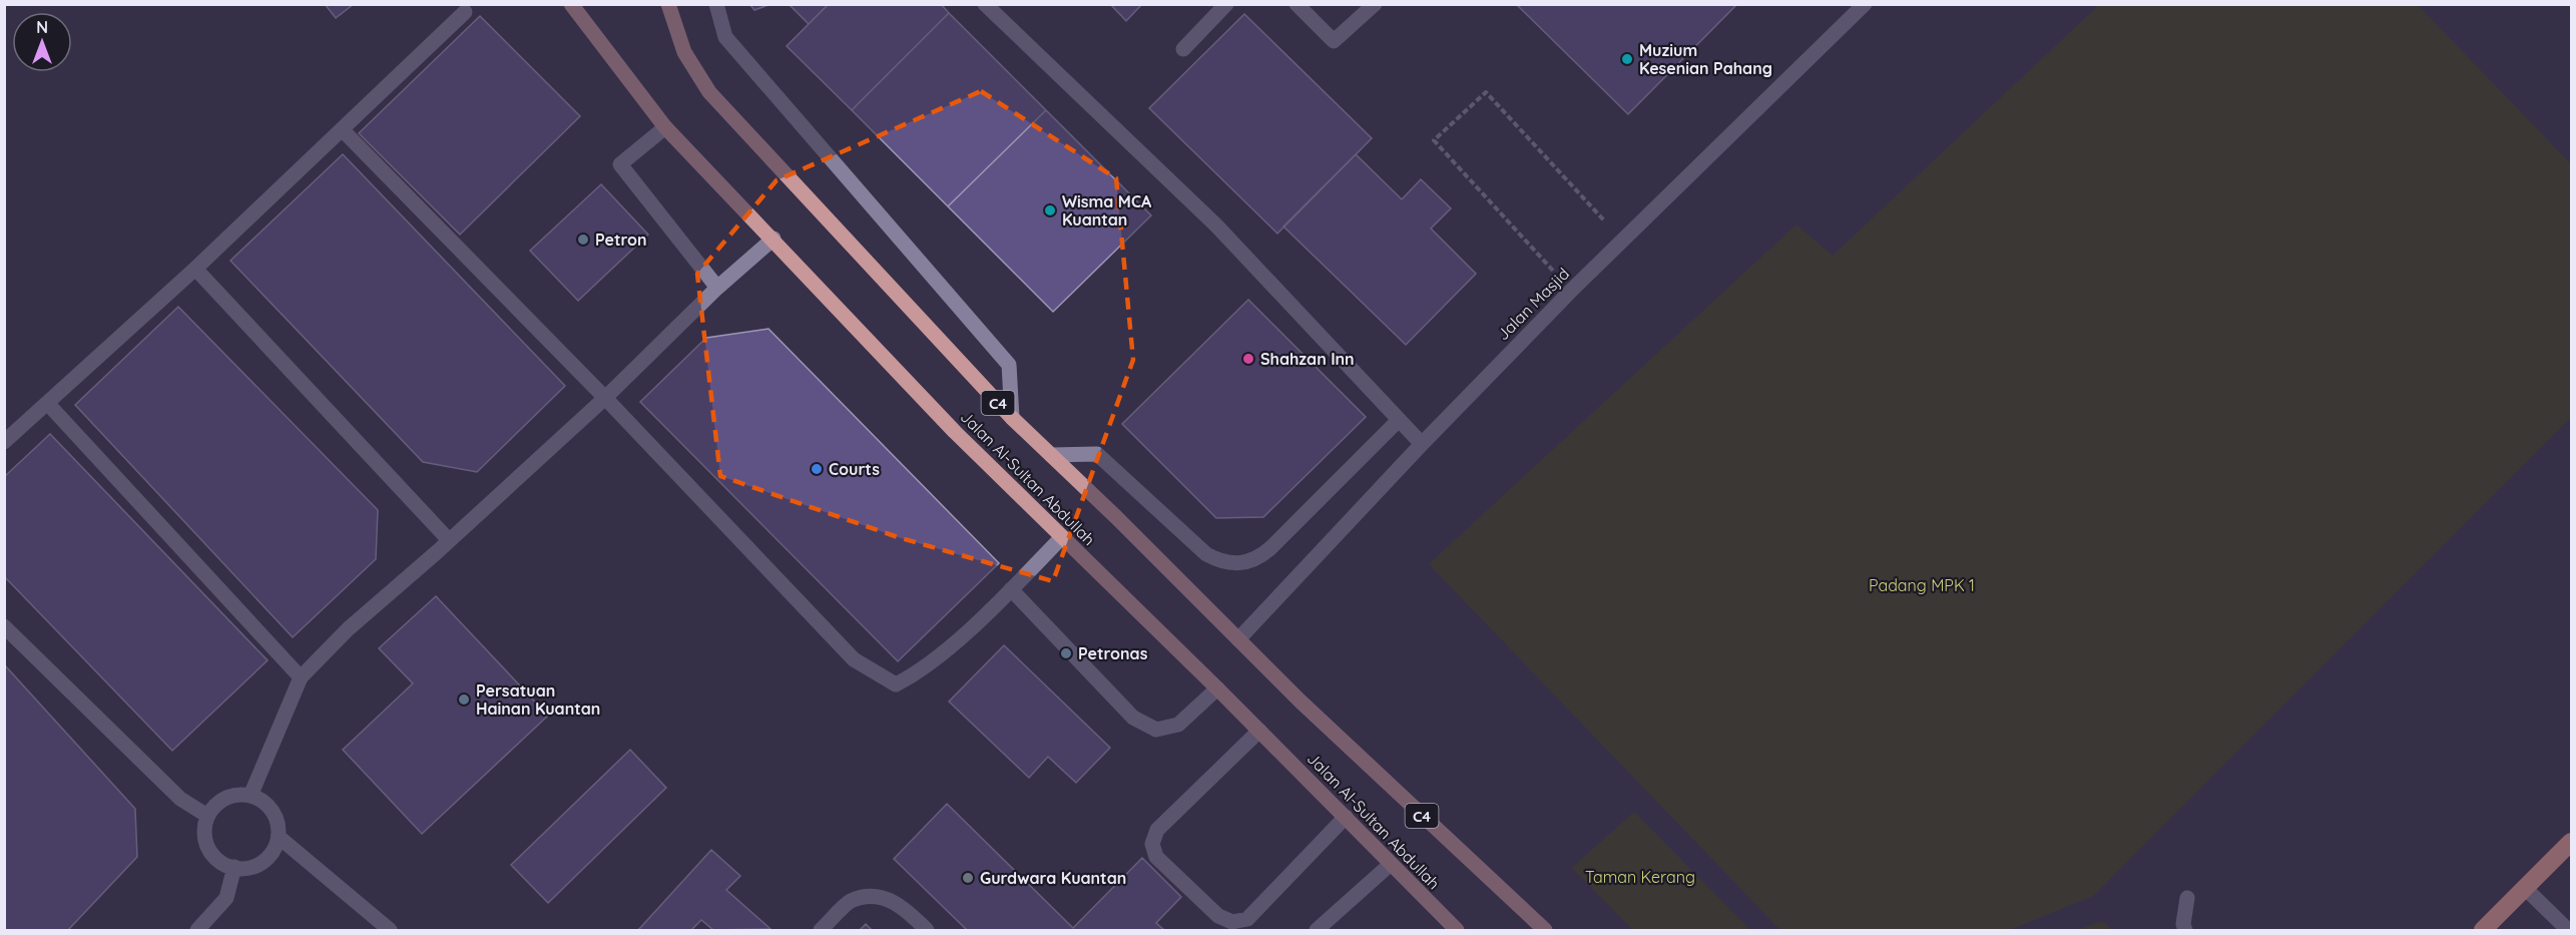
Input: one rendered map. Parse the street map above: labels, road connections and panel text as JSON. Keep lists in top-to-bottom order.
{
  "streets": {
    "main road": ["C4", "Jalan Al-Sultan Abdullah"],
    "street": ["Jalan Masjid"]
  },
  "crossings": [
    ["Jalan Masjid", "Jalan Al-Sultan Abdullah"]
  ],
  "parks": ["Padang MPK 1", "Taman Kerang"],
  "places": [
    "Muzium Kesenian Pahang",
    "Wisma MCA Kuantan",
    "Petron",
    "Shahzan Inn",
    "Courts",
    "Petronas",
    "Persatuan Hainan Kuantan",
    "Gurdwara Kuantan"
  ],
  "north": "top"
}
